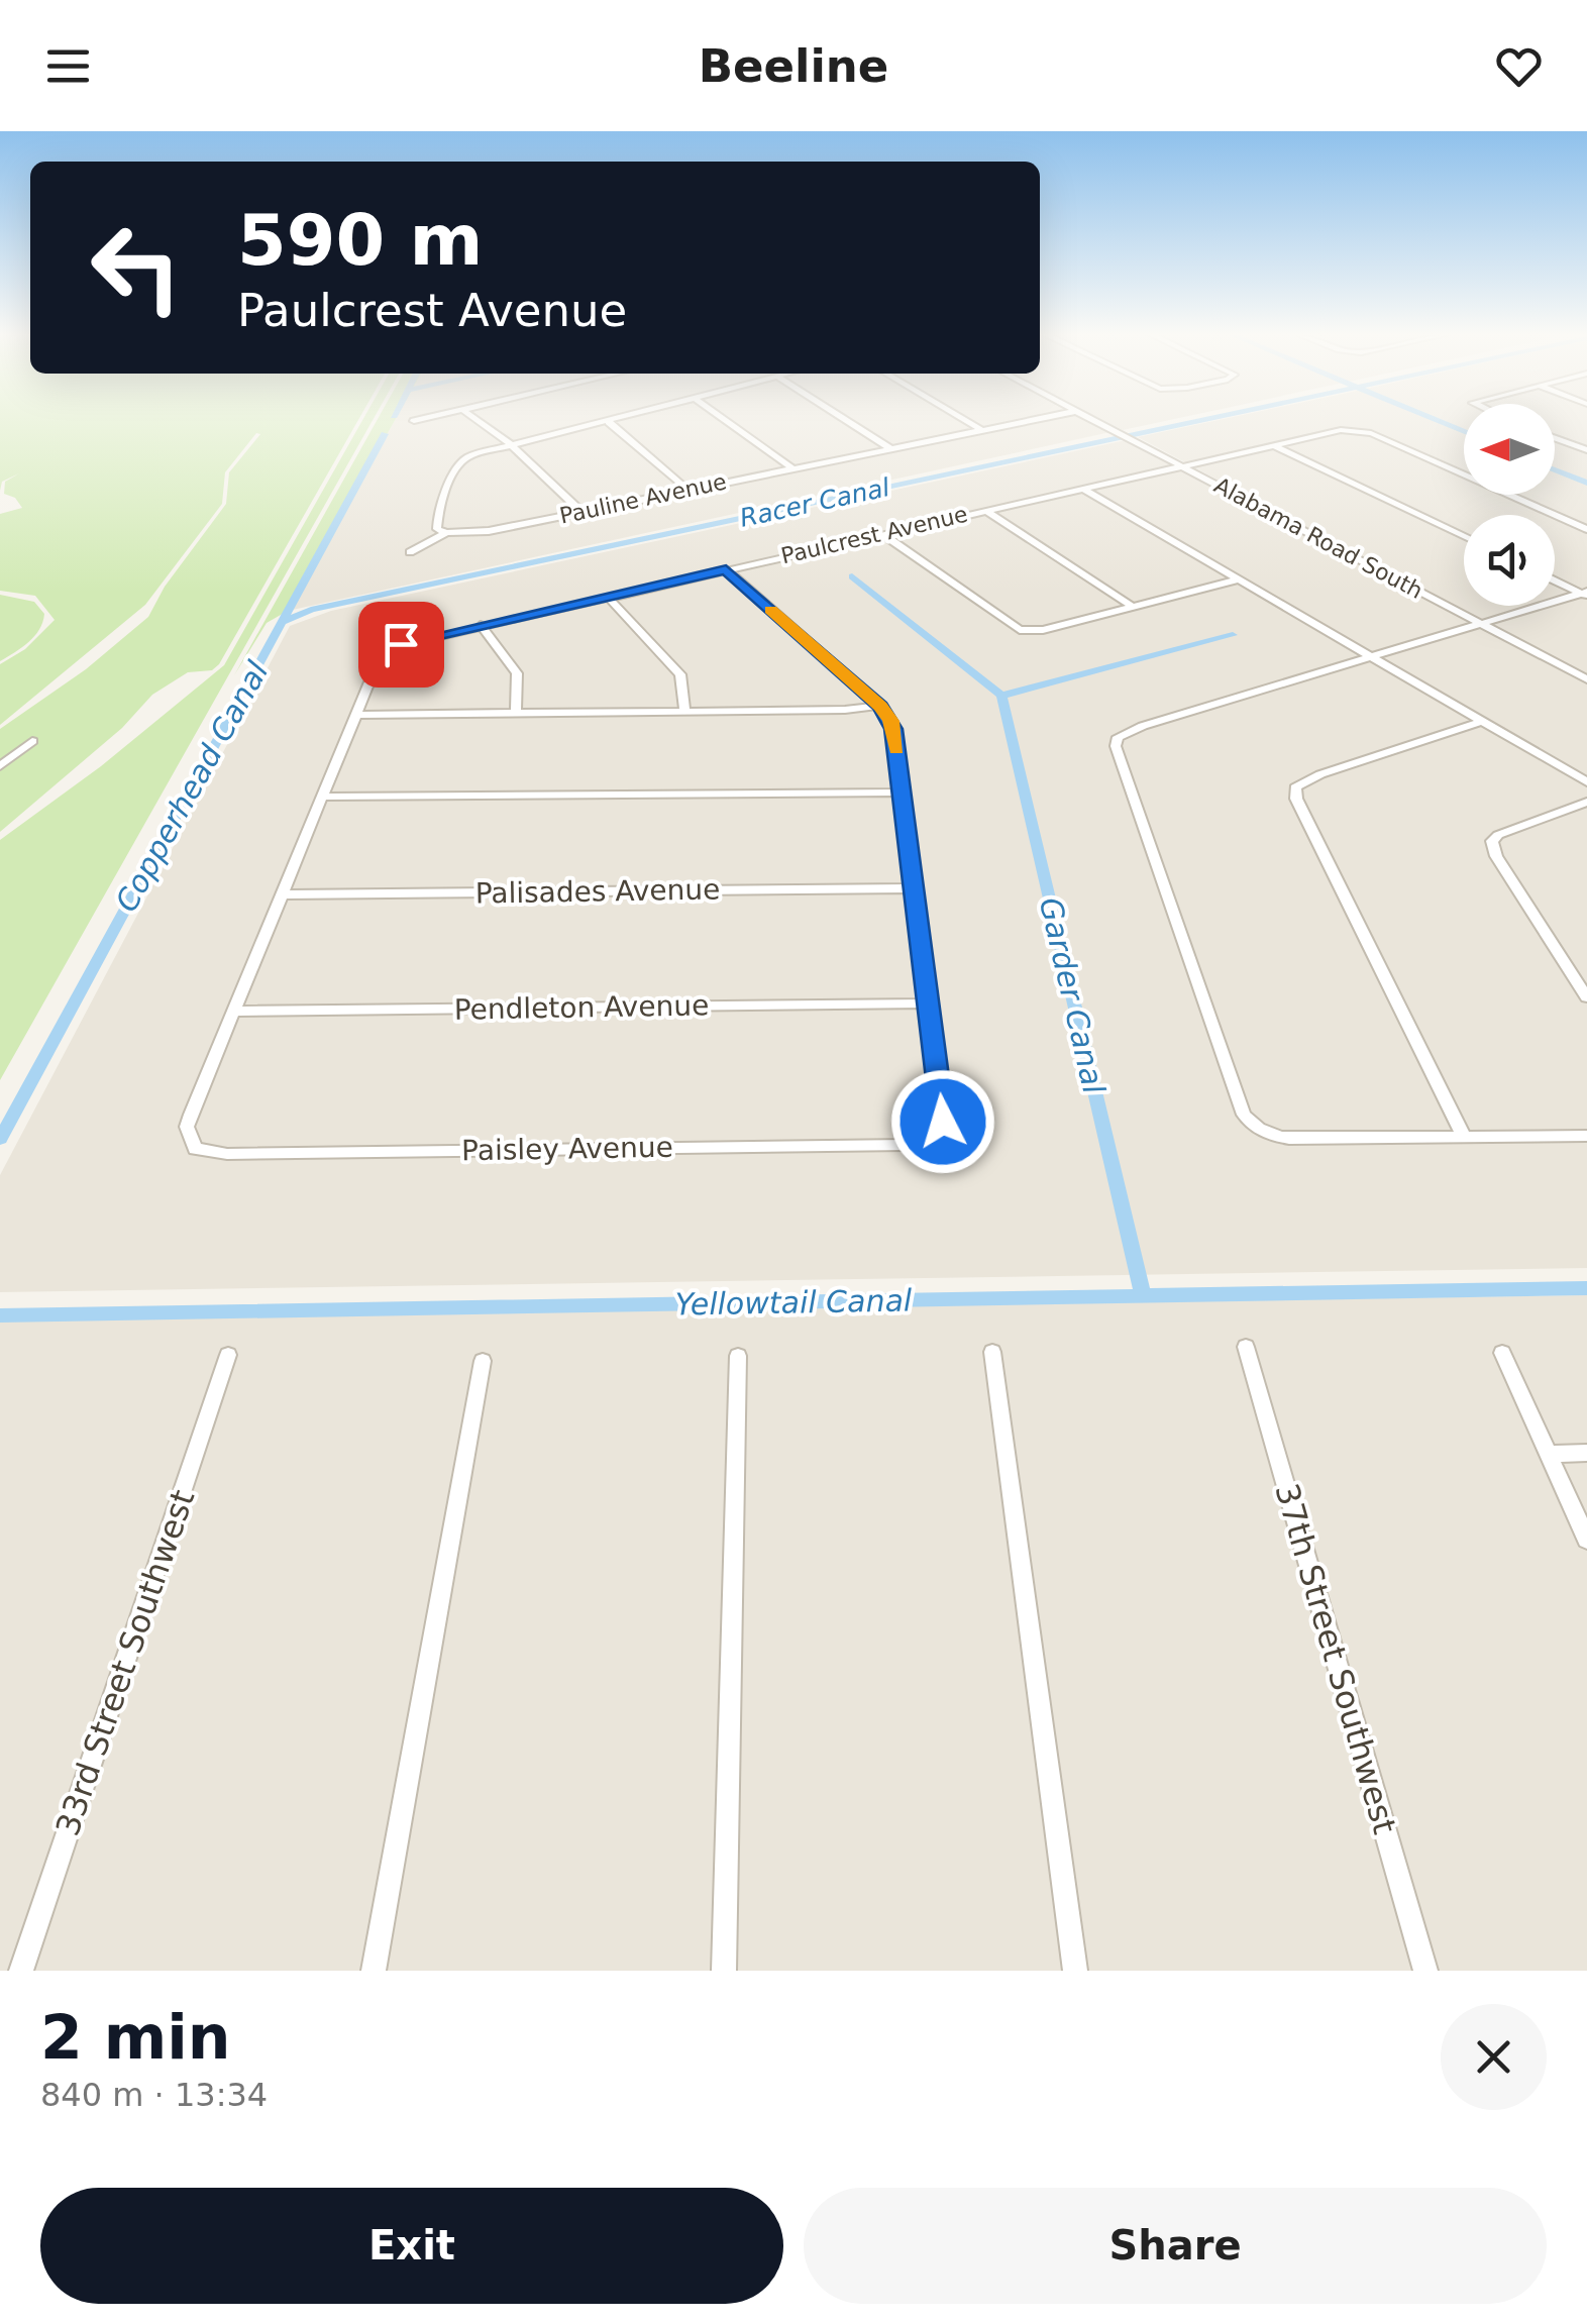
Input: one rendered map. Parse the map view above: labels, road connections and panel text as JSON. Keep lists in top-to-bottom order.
{
  "streets": {
    "street": [
      "Pauline Avenue",
      "Paulcrest Avenue",
      "Alabama Road South",
      "Palisades Avenue",
      "Pendleton Avenue",
      "Paisley Avenue",
      "37th Street Southwest",
      "33rd Street Southwest"
    ]
  },
  "crossings": [
    ["Paulcrest Avenue", "Alabama Road South"],
    ["Pendleton Avenue", "Paisley Avenue"]
  ],
  "water": [
    "Racer Canal",
    "Copperhead Canal",
    "Garder Canal",
    "Yellowtail Canal"
  ],
  "north": "left",
  "page": {
    "header": "Beeline",
    "turn": ["590 m", "Paulcrest Avenue"],
    "heading": ["2 min", "840 m · 13:34"],
    "buttons": ["Exit", "Share"]
  }
}
